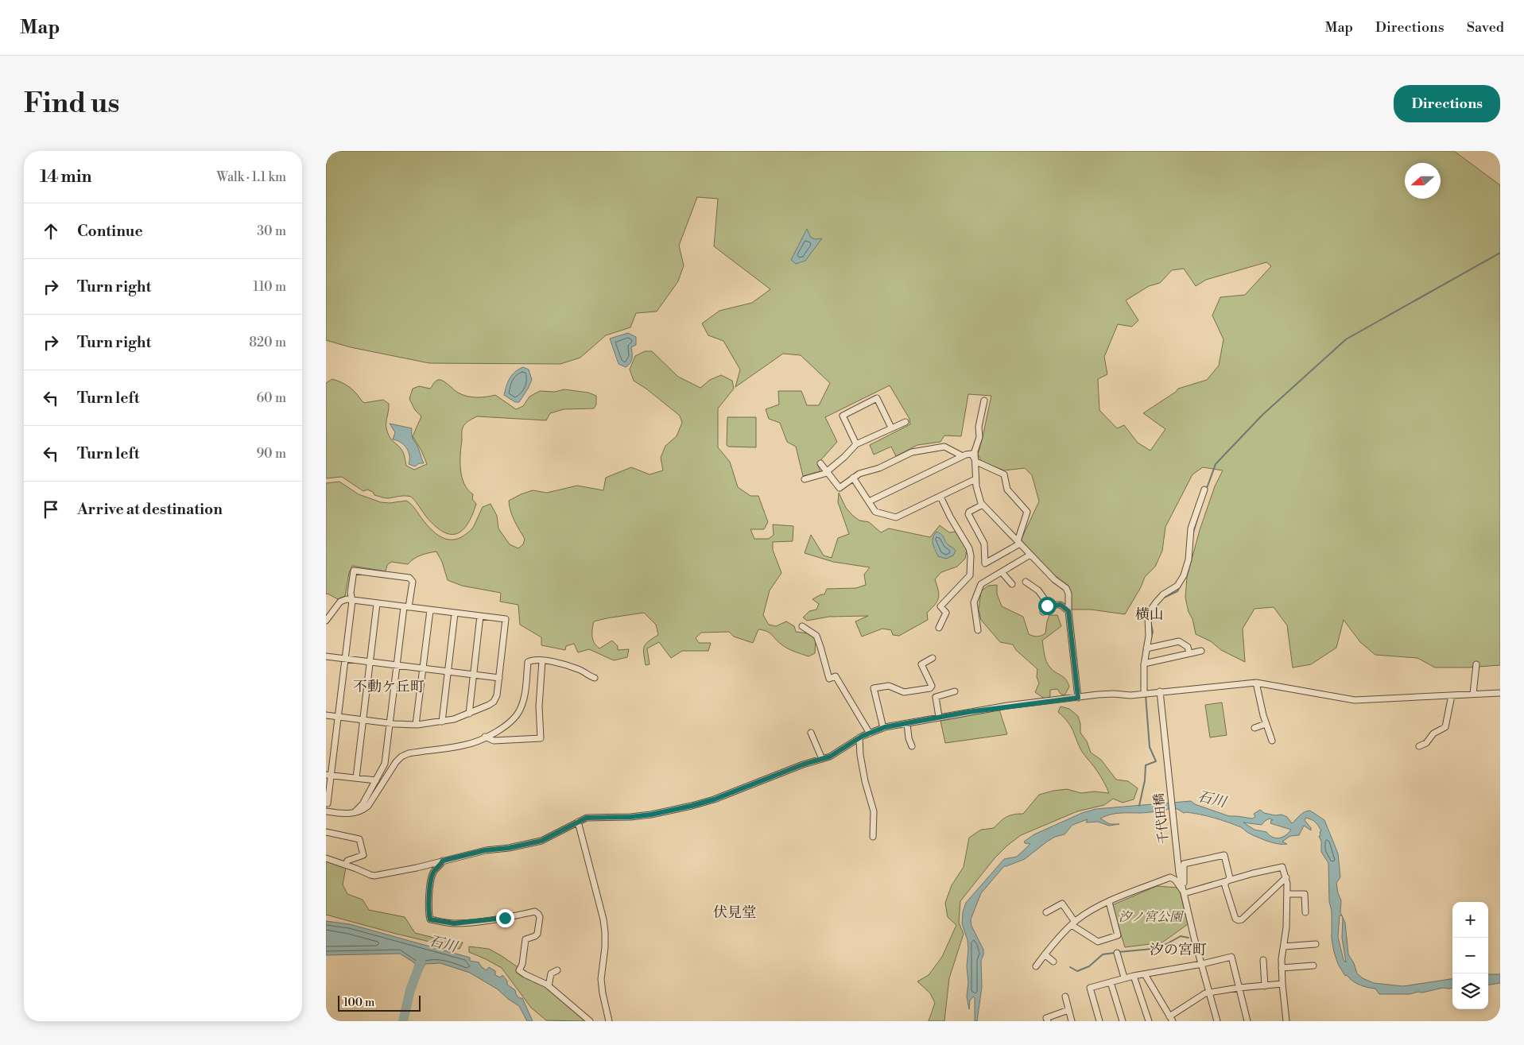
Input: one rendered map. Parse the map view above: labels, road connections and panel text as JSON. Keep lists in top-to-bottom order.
{
  "streets": {
    "street": ["千代田橋"]
  },
  "districts": [
    "横山",
    "不動ケ丘町",
    "伏見堂",
    "汐の宮町"
  ],
  "water": ["石川"],
  "parks": ["汐ノ宮公園"],
  "scale_bar": "100 m",
  "north": "left",
  "page": {
    "header": "Map",
    "nav": ["Map", "Directions", "Saved"],
    "buttons": "Directions",
    "title": "Find us",
    "heading": ["14 min", "Walk · 1.1 km"],
    "list": [
      ["Continue", "30 m"],
      ["Turn right", "110 m"],
      ["Turn right", "820 m"],
      ["Turn left", "60 m"],
      ["Turn left", "90 m"],
      "Arrive at destination"
    ],
    "map_buttons": ["+", "−"],
    "scale": "100 m"
  }
}
